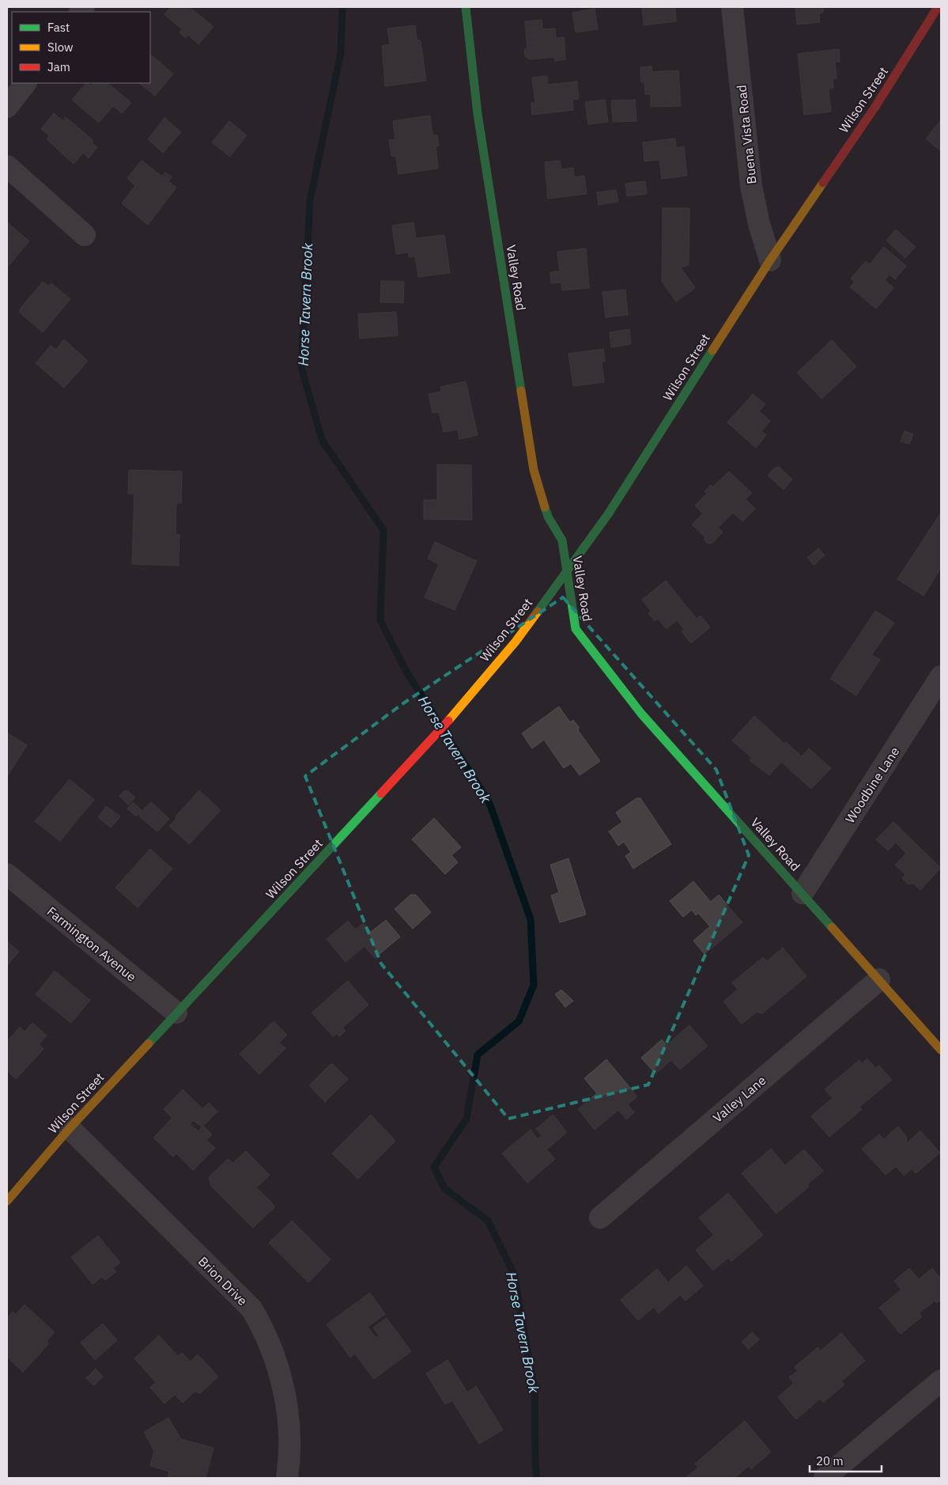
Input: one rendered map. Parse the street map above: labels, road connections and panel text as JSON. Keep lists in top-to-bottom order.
{
  "streets": {
    "main road": ["Wilson Street", "Valley Road"],
    "street": [
      "Buena Vista Road",
      "Woodbine Lane",
      "Farmington Avenue",
      "Valley Lane",
      "Brion Drive"
    ]
  },
  "crossings": [
    ["Wilson Street", "Buena Vista Road"],
    ["Wilson Street", "Valley Road"],
    ["Wilson Street", "Farmington Avenue"],
    ["Wilson Street", "Brion Drive"],
    ["Valley Road", "Woodbine Lane"],
    ["Valley Road", "Valley Lane"]
  ],
  "water": ["Horse Tavern Brook"],
  "legend": ["Fast", "Slow", "Jam"],
  "scale_bar": "20 m"
}
